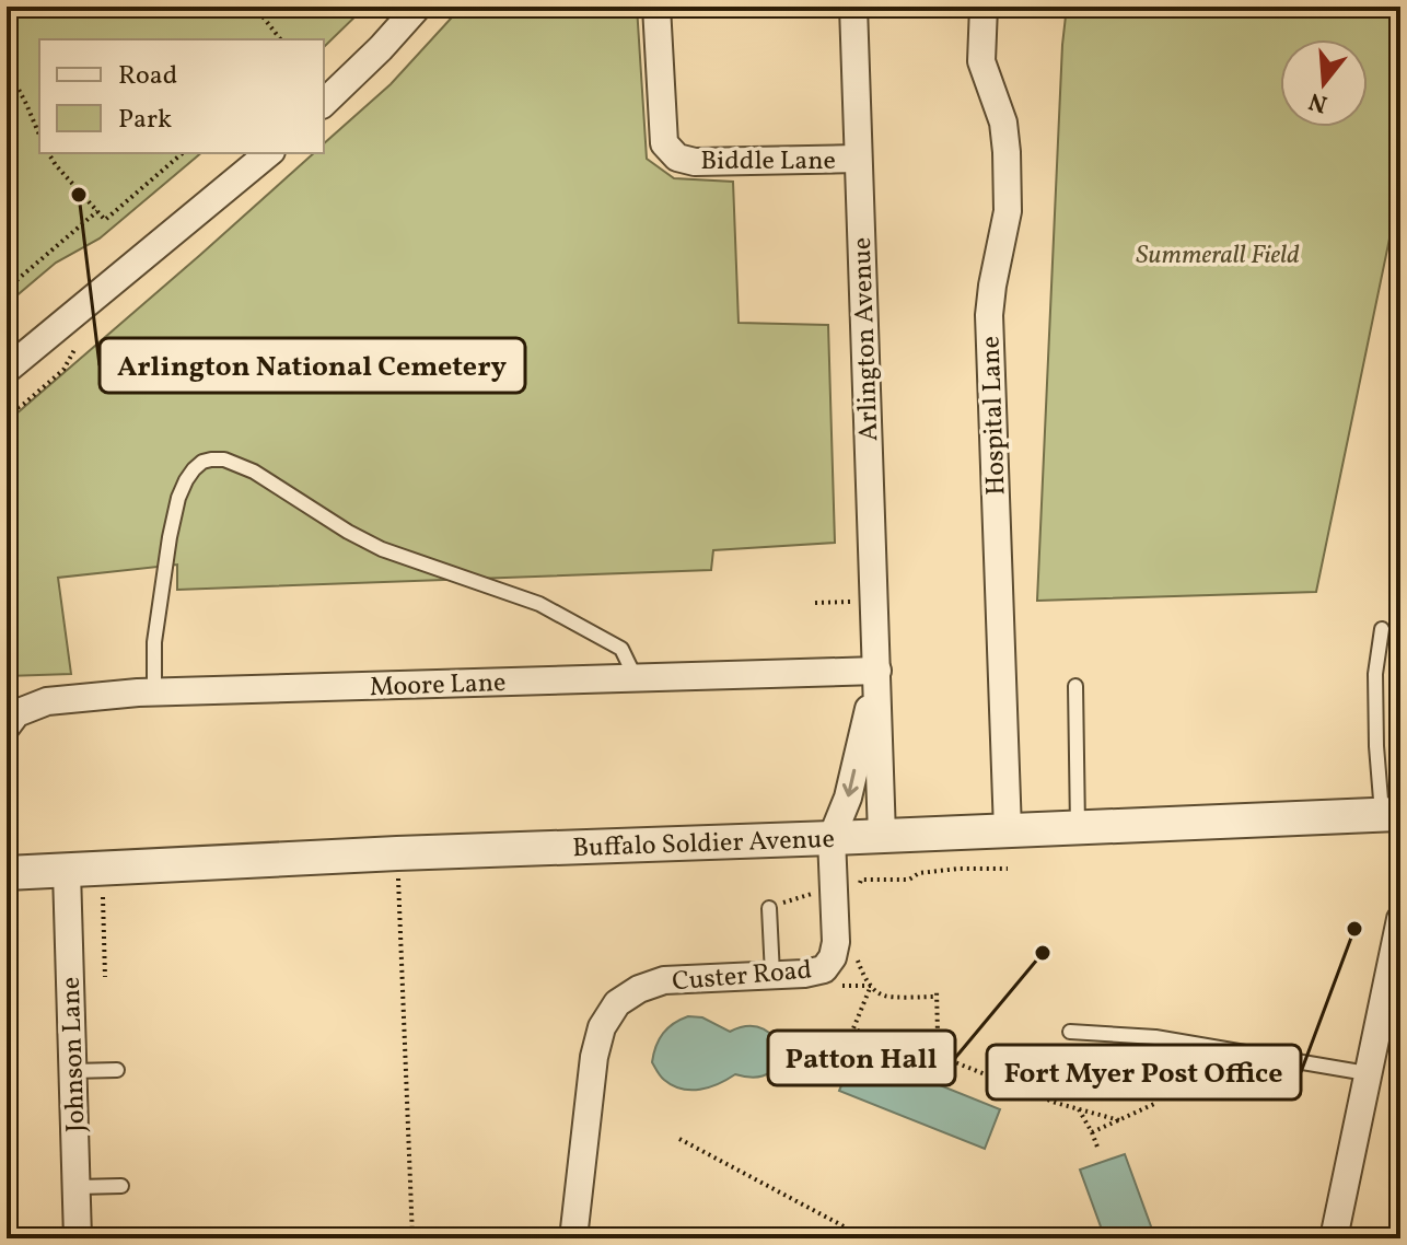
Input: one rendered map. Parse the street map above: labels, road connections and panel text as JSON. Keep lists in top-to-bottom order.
{
  "streets": {
    "street": [
      "Biddle Lane",
      "Arlington Avenue",
      "Hospital Lane",
      "Moore Lane",
      "Buffalo Soldier Avenue",
      "Custer Road",
      "Johnson Lane"
    ]
  },
  "crossings": [
    ["Biddle Lane", "Arlington Avenue"],
    ["Arlington Avenue", "Moore Lane"],
    ["Arlington Avenue", "Buffalo Soldier Avenue"],
    ["Arlington Avenue", "Custer Road"],
    ["Hospital Lane", "Buffalo Soldier Avenue"],
    ["Buffalo Soldier Avenue", "Custer Road"],
    ["Buffalo Soldier Avenue", "Johnson Lane"]
  ],
  "parks": ["Summerall Field"],
  "places": ["Arlington National Cemetery", "Fort Myer Post Office", "Patton Hall"],
  "legend": ["Road", "Park"],
  "north": "bottom"
}
